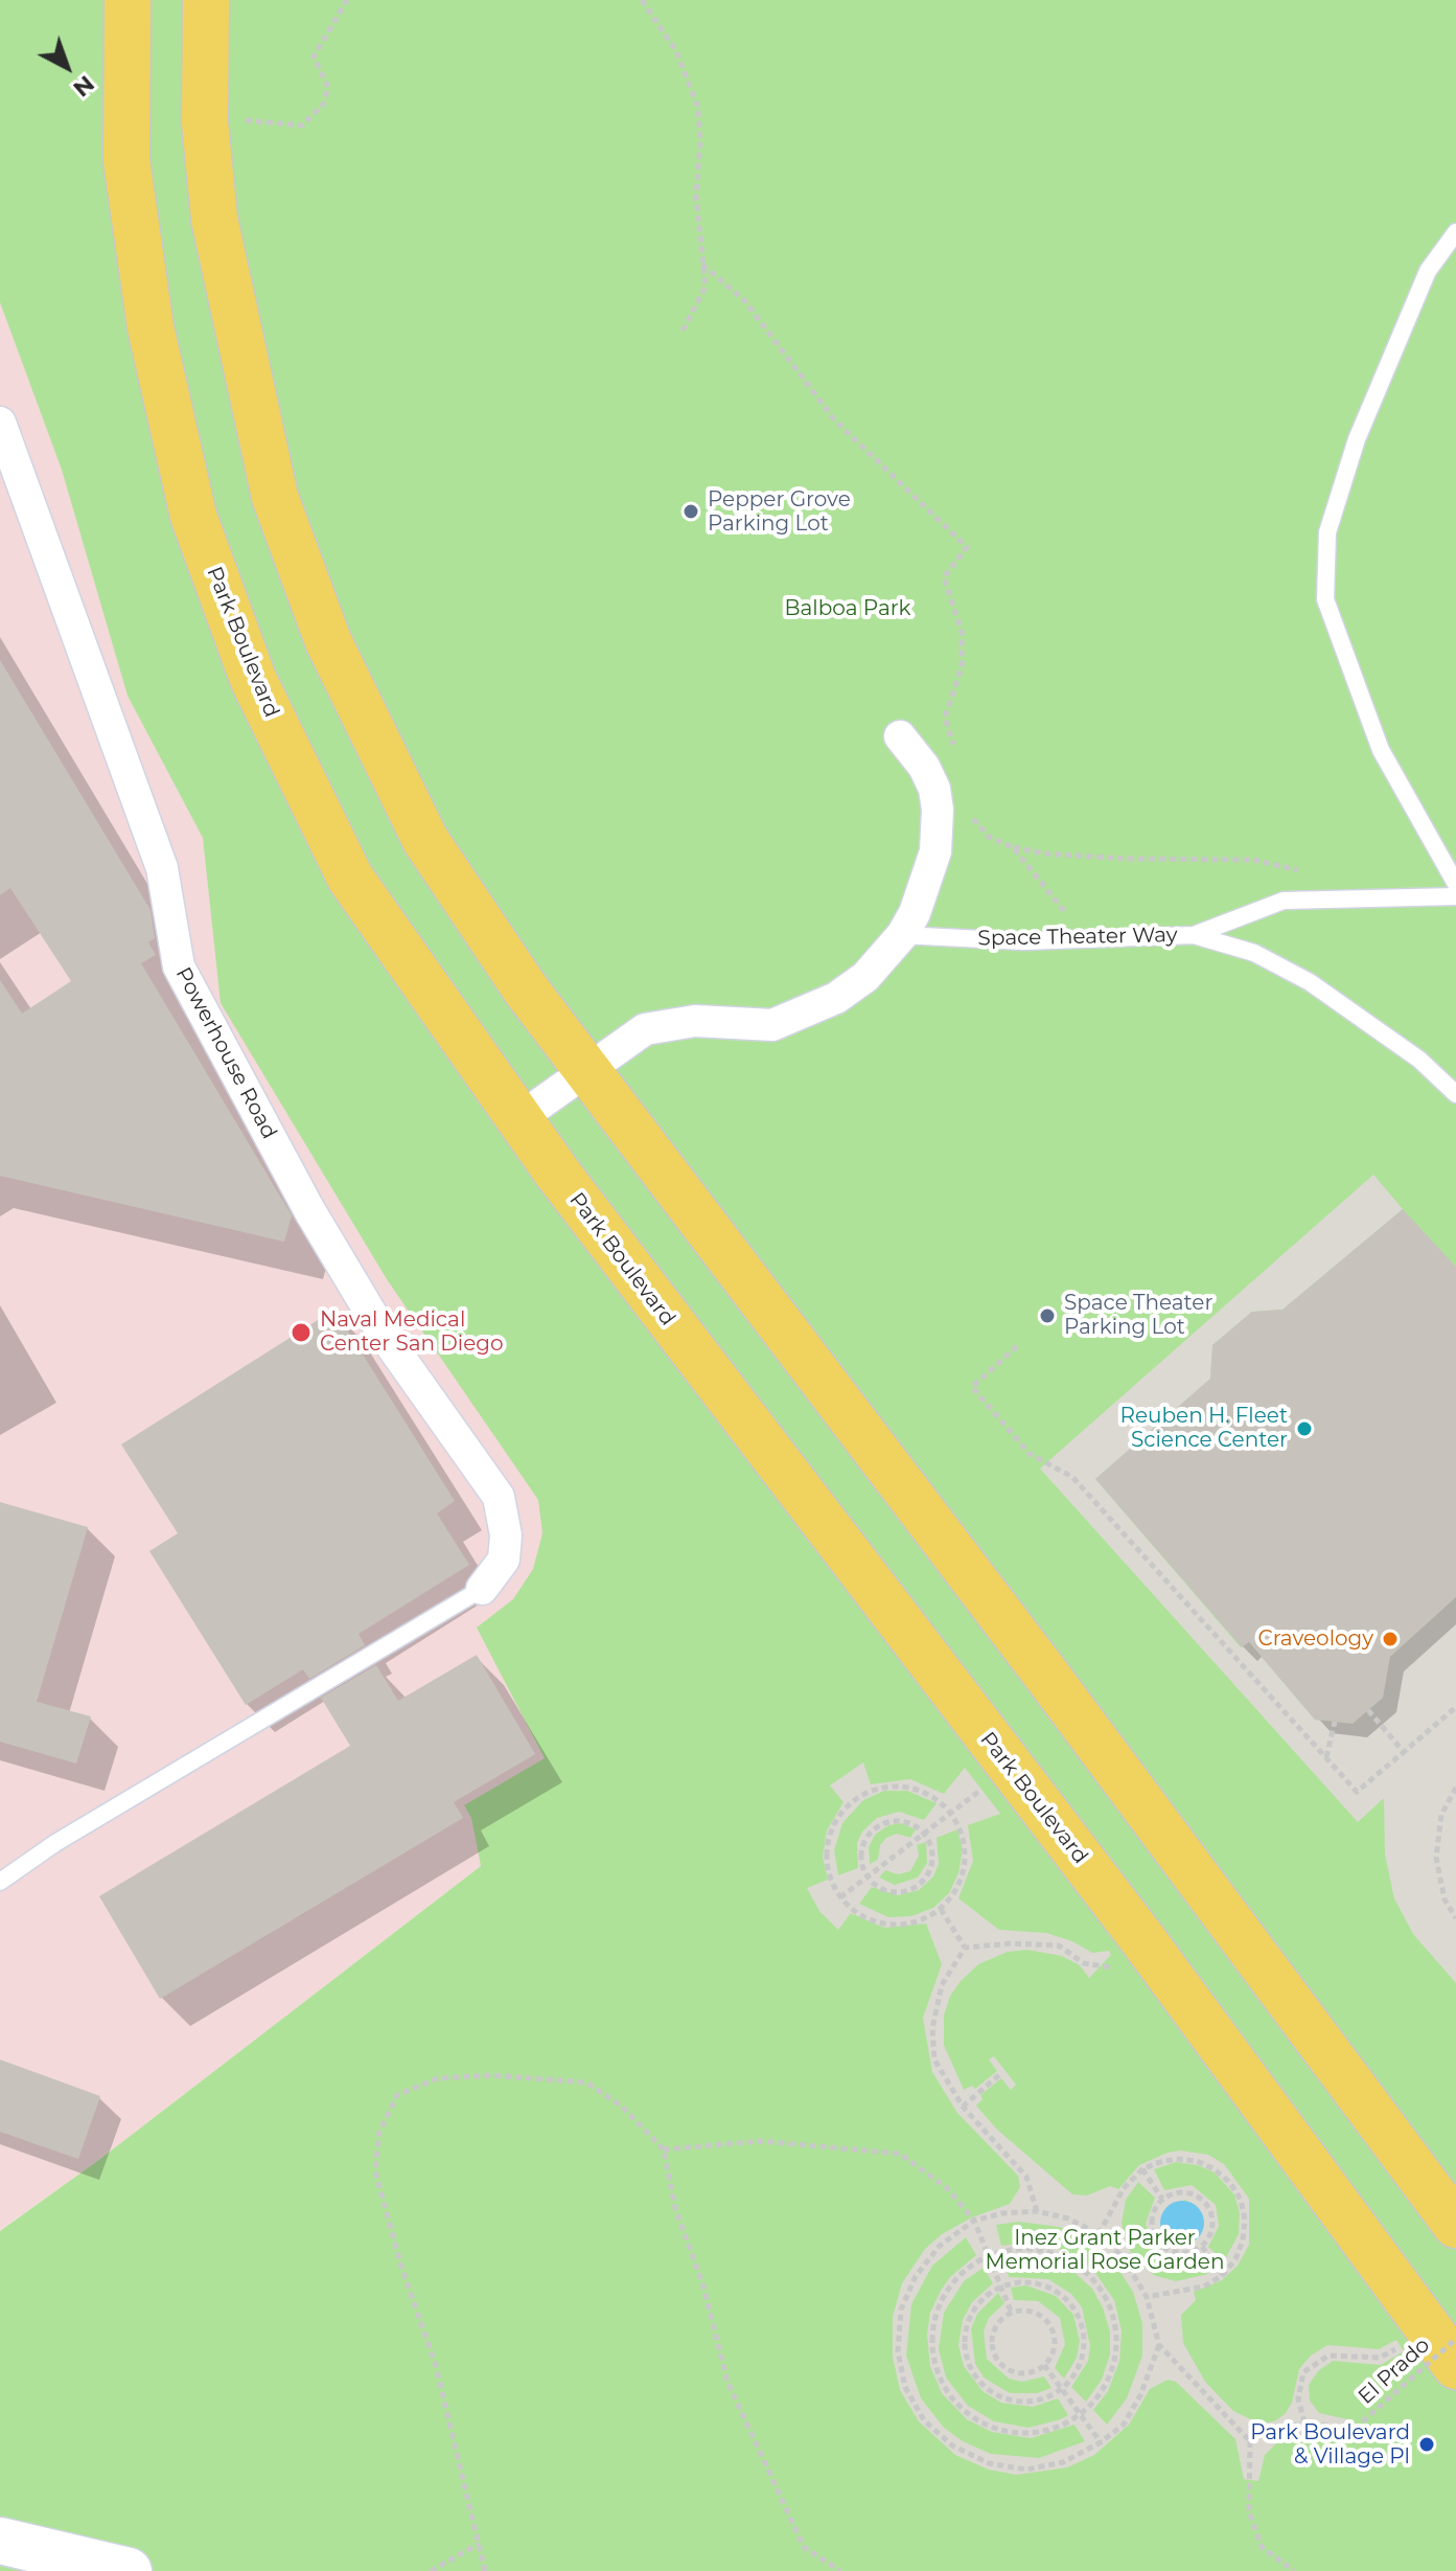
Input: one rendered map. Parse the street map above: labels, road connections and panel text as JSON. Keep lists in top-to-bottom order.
{
  "streets": {
    "main road": ["Park Boulevard"],
    "street": ["Powerhouse Road"],
    "lane": ["Space Theater Way"],
    "path": ["El Prado"]
  },
  "parks": ["Balboa Park", "Inez Grant Parker Memorial Rose Garden"],
  "places": [
    "Pepper Grove Parking Lot",
    "Space Theater Parking Lot",
    "Naval Medical Center San Diego",
    "Reuben H. Fleet Science Center",
    "Craveology",
    "Park Boulevard & Village Pl"
  ],
  "north": "bottom right"
}
